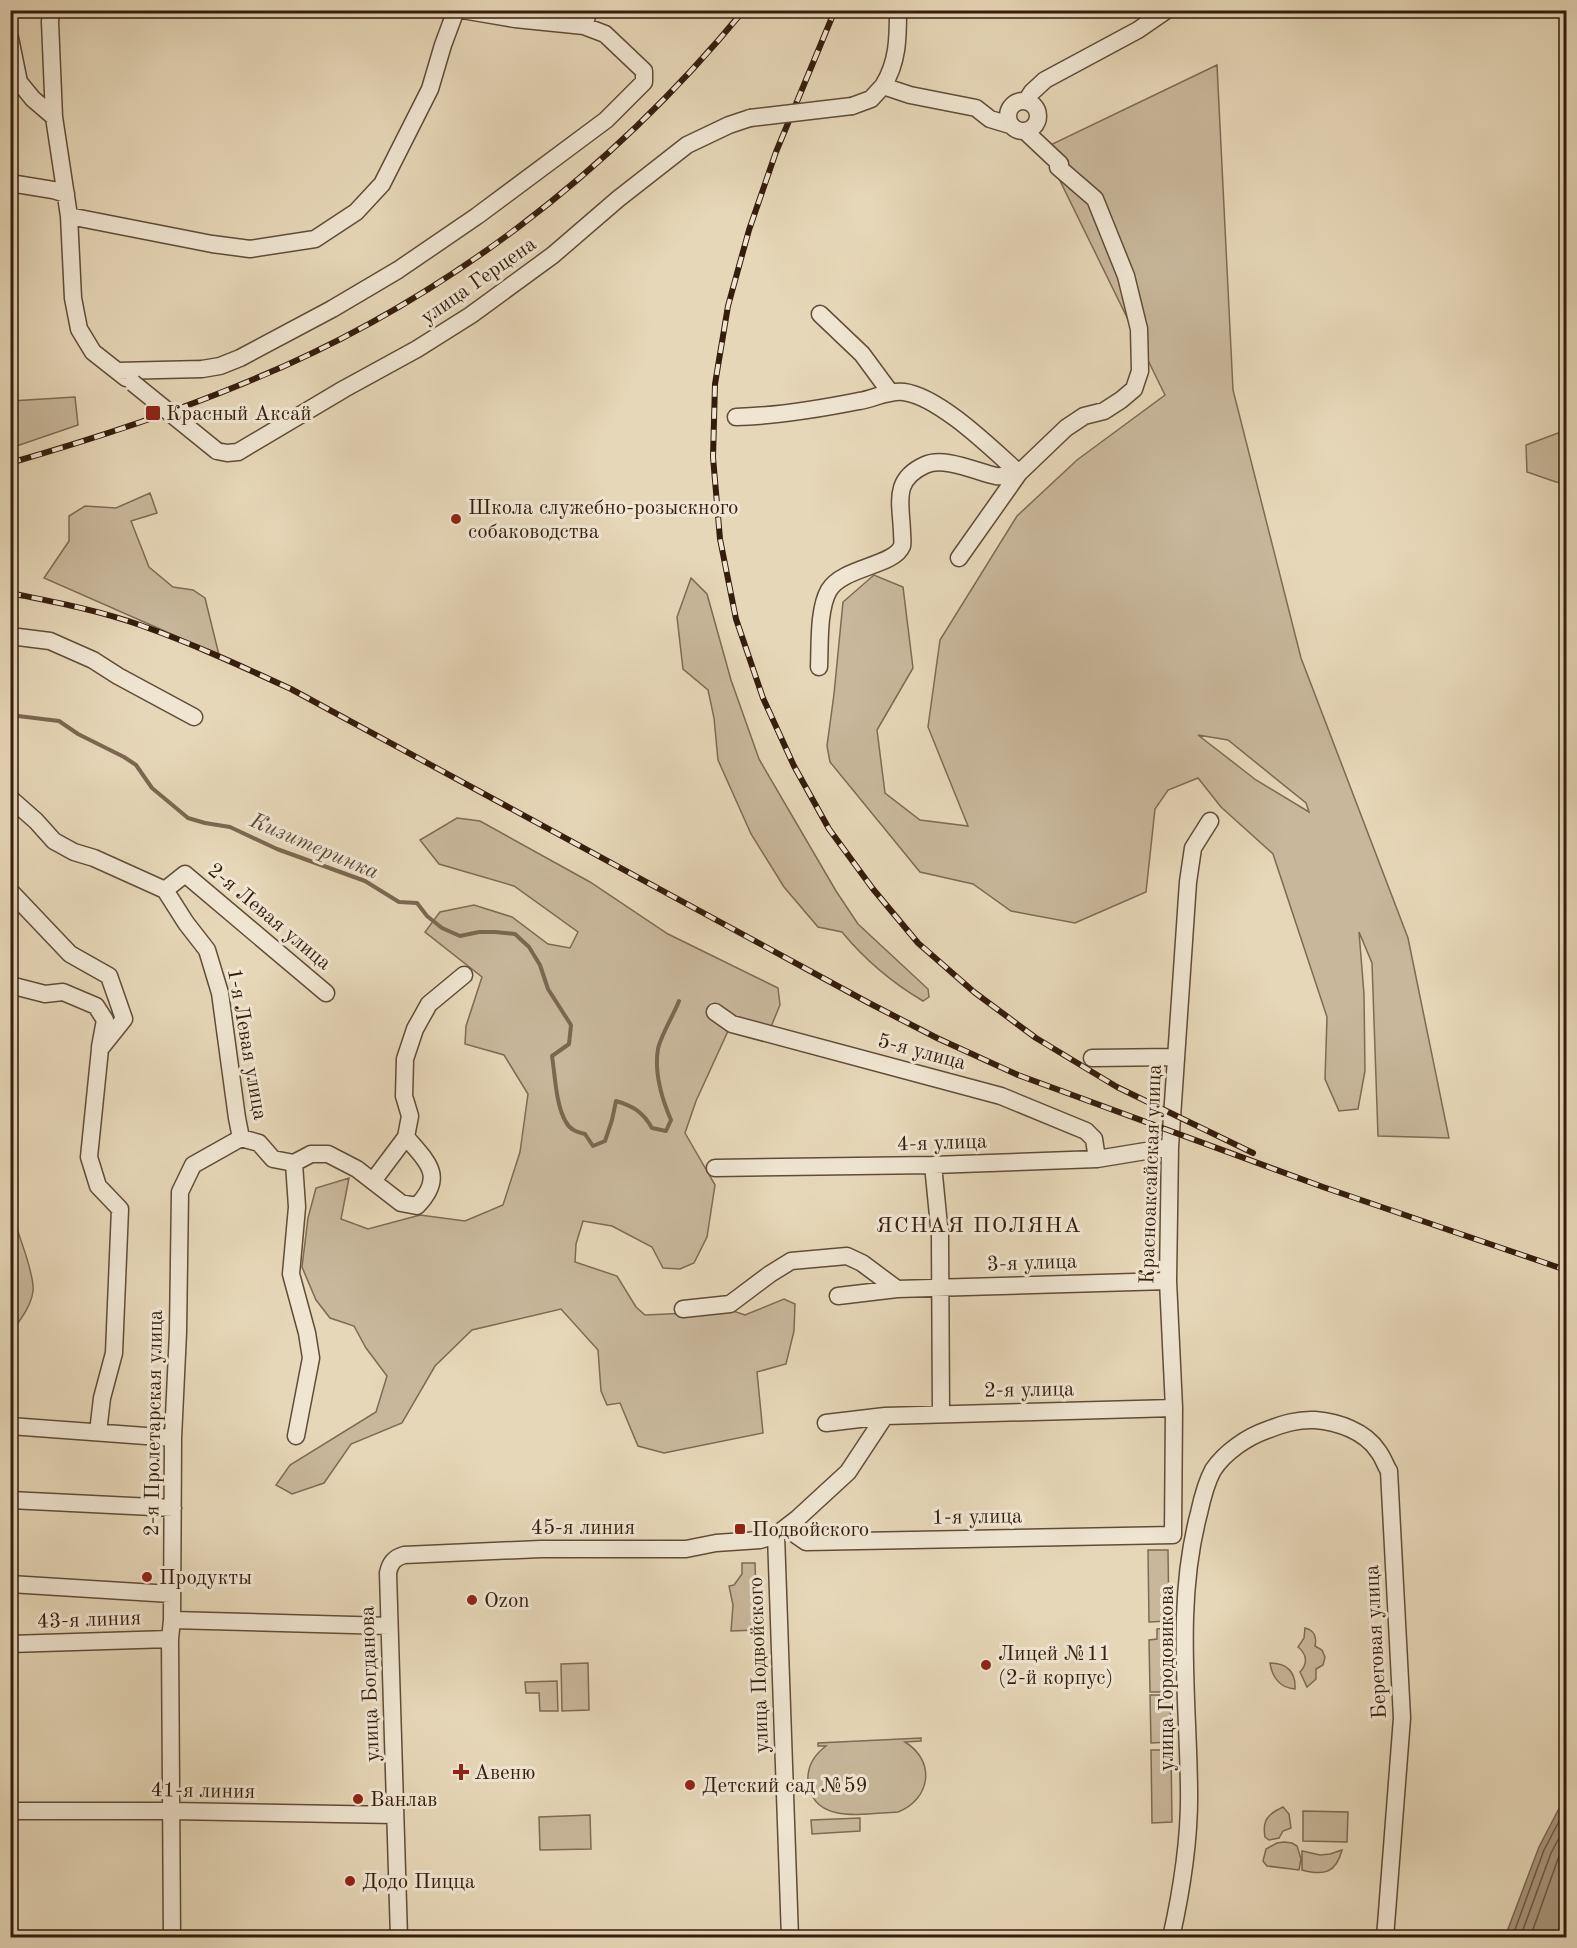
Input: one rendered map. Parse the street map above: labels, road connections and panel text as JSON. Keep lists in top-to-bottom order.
{
  "streets": {
    "street": [
      "улица Герцена",
      "2-я Левая улица",
      "1-я Левая улица",
      "5-я улица",
      "4-я улица",
      "Красноаксайская улица",
      "3-я улица",
      "2-я улица",
      "2-я Пролетарская улица",
      "1-я улица",
      "45-я линия",
      "43-я линия",
      "Береговая улица",
      "улица Подвойского",
      "улица Городовикова",
      "улица Богданова",
      "41-я линия"
    ]
  },
  "crossings": [
    ["2-я Левая улица", "1-я Левая улица"],
    ["1-я Левая улица", "2-я Пролетарская улица"],
    ["5-я улица", "4-я улица"],
    ["4-я улица", "Красноаксайская улица"],
    ["Красноаксайская улица", "3-я улица"],
    ["Красноаксайская улица", "2-я улица"],
    ["Красноаксайская улица", "1-я улица"],
    ["2-я Пролетарская улица", "43-я линия"],
    ["2-я Пролетарская улица", "41-я линия"],
    ["1-я улица", "45-я линия"],
    ["1-я улица", "улица Подвойского"],
    ["45-я линия", "улица Подвойского"],
    ["45-я линия", "улица Богданова"],
    ["43-я линия", "улица Богданова"],
    ["Береговая улица", "улица Городовикова"],
    ["улица Богданова", "41-я линия"]
  ],
  "districts": ["ЯСНАЯ ПОЛЯНА"],
  "water": ["Кизитеринка"],
  "places": {
    "transit": ["Красный Аксай", "Подвойского"],
    "other": [
      "Школа служебно-розыскного собаководства",
      "Продукты",
      "Ozon",
      "Лицей №11 (2-й корпус)",
      "Детский сад №59",
      "Ванлав",
      "Додо Пицца"
    ],
    "health": ["Авеню"]
  }
}
